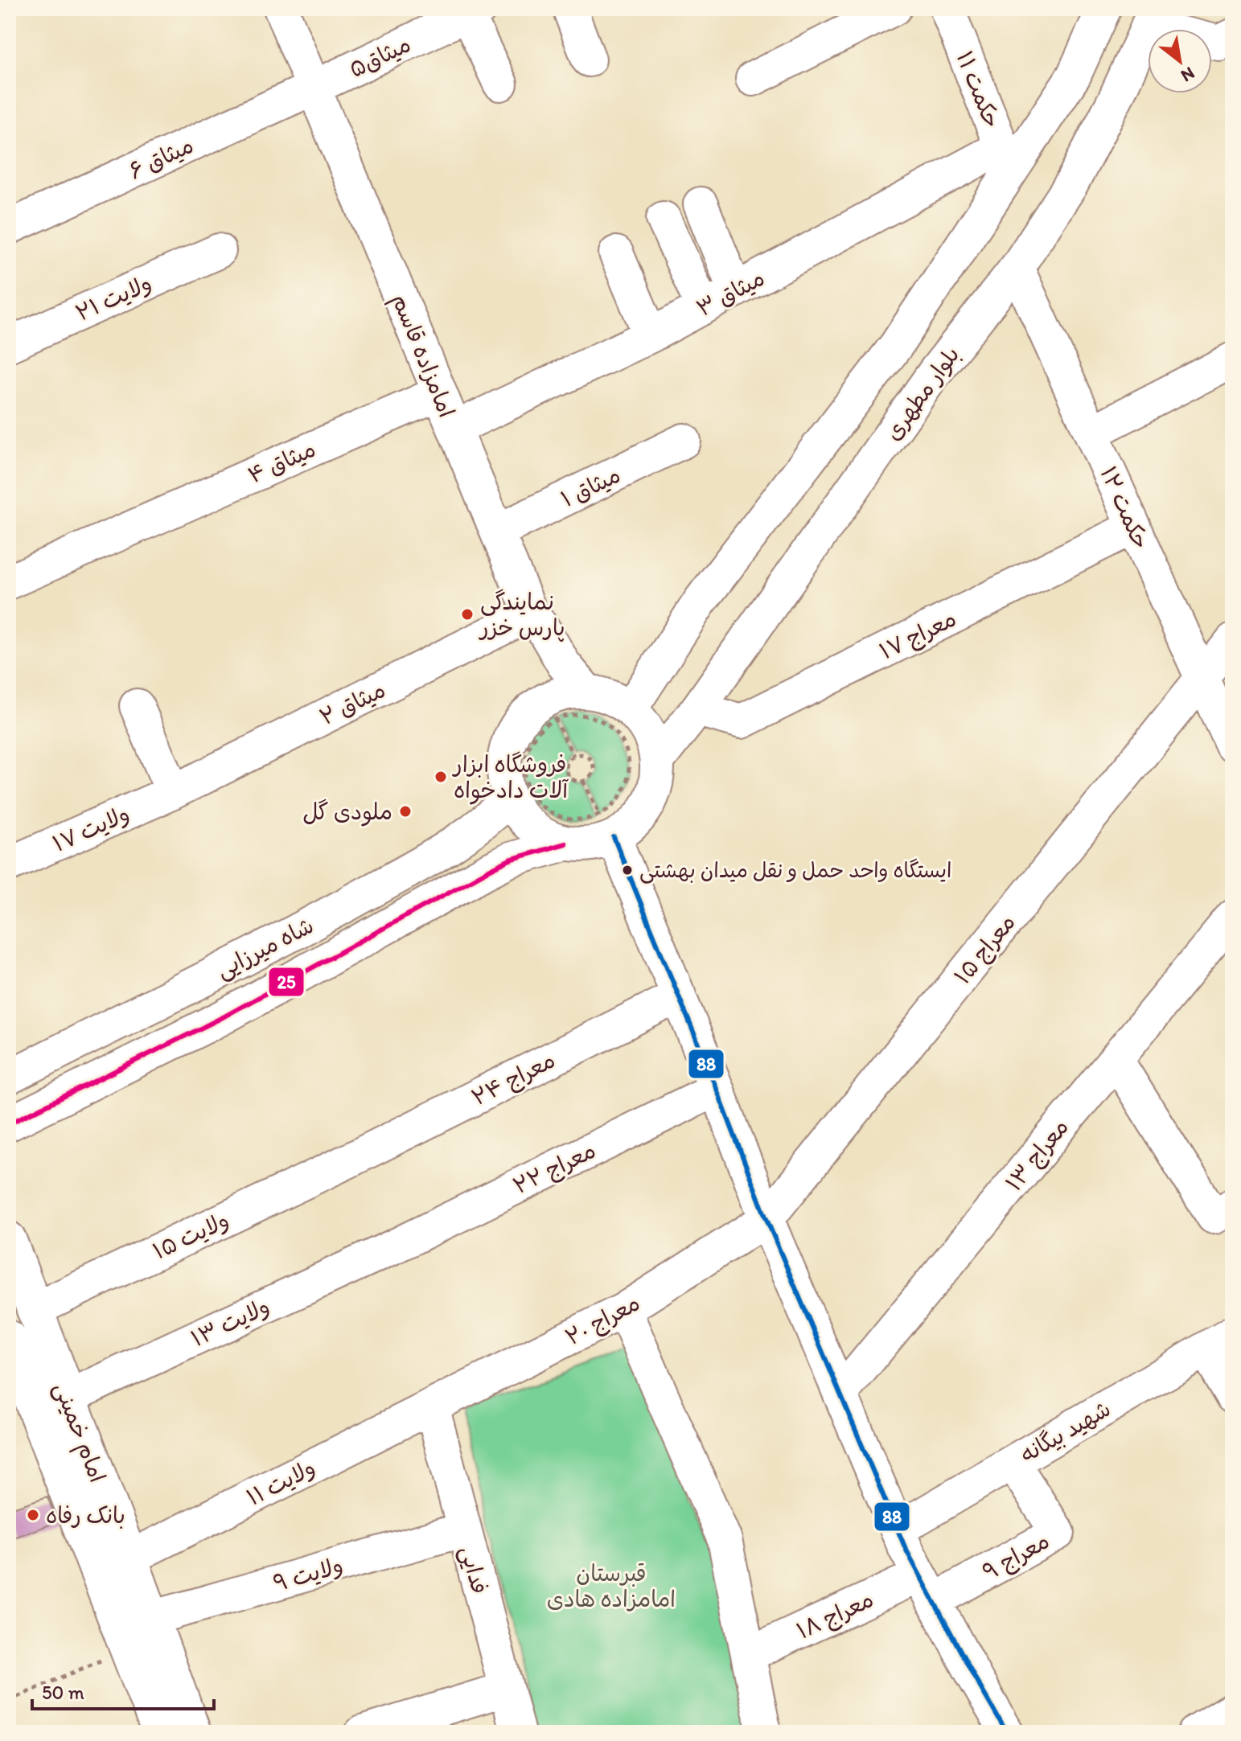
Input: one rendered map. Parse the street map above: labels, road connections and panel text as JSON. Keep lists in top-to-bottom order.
{
  "streets": {
    "main road": ["امام خمینی"],
    "street": [
      "میثاق۵",
      "حکمت ۱۱",
      "میثاق ۶",
      "میثاق ۳",
      "ولایت ۲۱",
      "امامزاده قاسم",
      "بلوار مطهری",
      "میثاق ۴",
      "میثاق ۱",
      "حکمت ۱۲",
      "معراج ۱۷",
      "میثاق ۲",
      "ولایت ۱۷",
      "شاه میرزایی",
      "معراج ۱۵",
      "معراج ۲۴",
      "معراج ۱۳",
      "معراج ۲۲",
      "ولایت ۱۵",
      "معراج ۲۰",
      "ولایت ۱۳",
      "شهید بیگانه",
      "ولایت ۱۱",
      "معراج ۹",
      "فدایی",
      "ولایت ۹",
      "معراج ۱۸"
    ]
  },
  "crossings": [
    ["میثاق۵", "میثاق ۶"],
    ["میثاق۵", "امامزاده قاسم"],
    ["حکمت ۱۱", "میثاق ۳"],
    ["میثاق ۶", "امامزاده قاسم"],
    ["میثاق ۳", "امامزاده قاسم"],
    ["امامزاده قاسم", "میثاق ۴"],
    ["امامزاده قاسم", "میثاق ۱"],
    ["امامزاده قاسم", "میثاق ۲"],
    ["بلوار مطهری", "حکمت ۱۲"],
    ["بلوار مطهری", "معراج ۱۷"],
    ["حکمت ۱۲", "معراج ۱۷"],
    ["حکمت ۱۲", "معراج ۱۵"],
    ["میثاق ۲", "ولایت ۱۷"],
    ["معراج ۱۵", "معراج ۲۰"],
    ["معراج ۲۴", "ولایت ۱۵"],
    ["معراج ۲۲", "ولایت ۱۳"],
    ["ولایت ۱۵", "امام خمینی"],
    ["معراج ۲۰", "ولایت ۱۱"],
    ["معراج ۲۰", "فدایی"],
    ["ولایت ۱۳", "امام خمینی"],
    ["شهید بیگانه", "معراج ۹"],
    ["امام خمینی", "ولایت ۱۱"],
    ["امام خمینی", "ولایت ۹"],
    ["ولایت ۱۱", "فدایی"],
    ["معراج ۹", "معراج ۱۸"],
    ["فدایی", "ولایت ۹"]
  ],
  "parks": ["قبرستان امامزاده هادی"],
  "places": [
    "نمایندگی پارس خزر",
    "فروشگاه ابزار آلات دادخواه",
    "ملودی گل",
    "ایستگاه واحد حمل و نقل میدان بهشتی",
    "بانک رفاه"
  ],
  "lines": ["transit line 88", "transit line 25"],
  "scale_bar": "50 m",
  "north": "bottom right"
}
